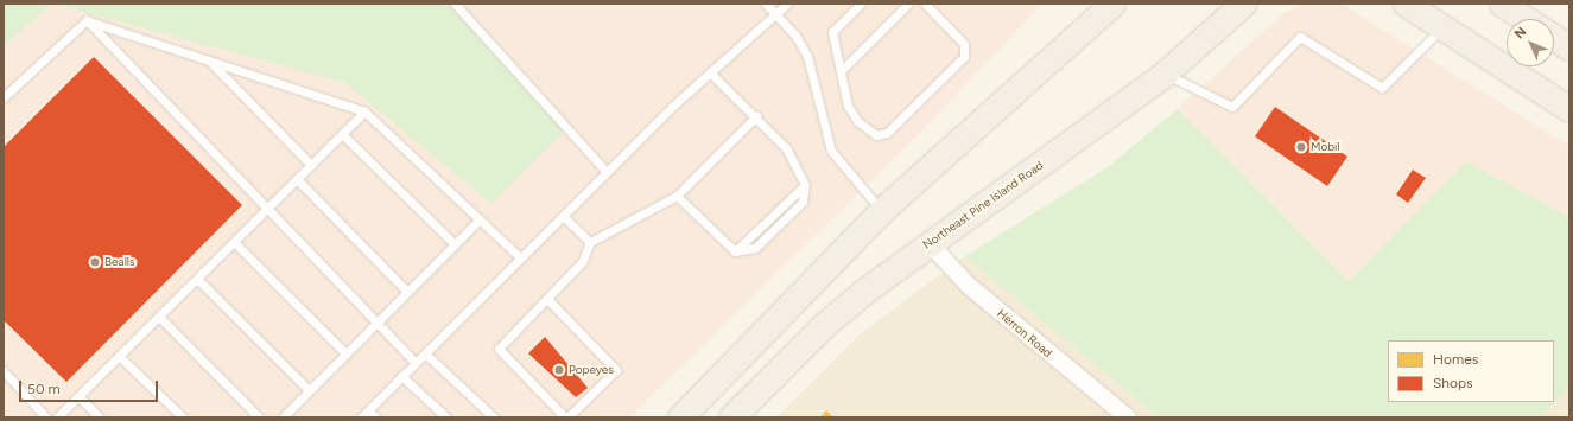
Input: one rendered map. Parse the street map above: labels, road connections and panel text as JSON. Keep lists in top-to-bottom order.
{
  "streets": {
    "main road": ["Northeast Pine Island Road"],
    "street": ["Herron Road"]
  },
  "crossings": [
    ["Northeast Pine Island Road", "Herron Road"]
  ],
  "places": ["Mobil", "Bealls", "Popeyes"],
  "legend": ["Homes", "Shops"],
  "scale_bar": "50 m",
  "north": "top left"
}
